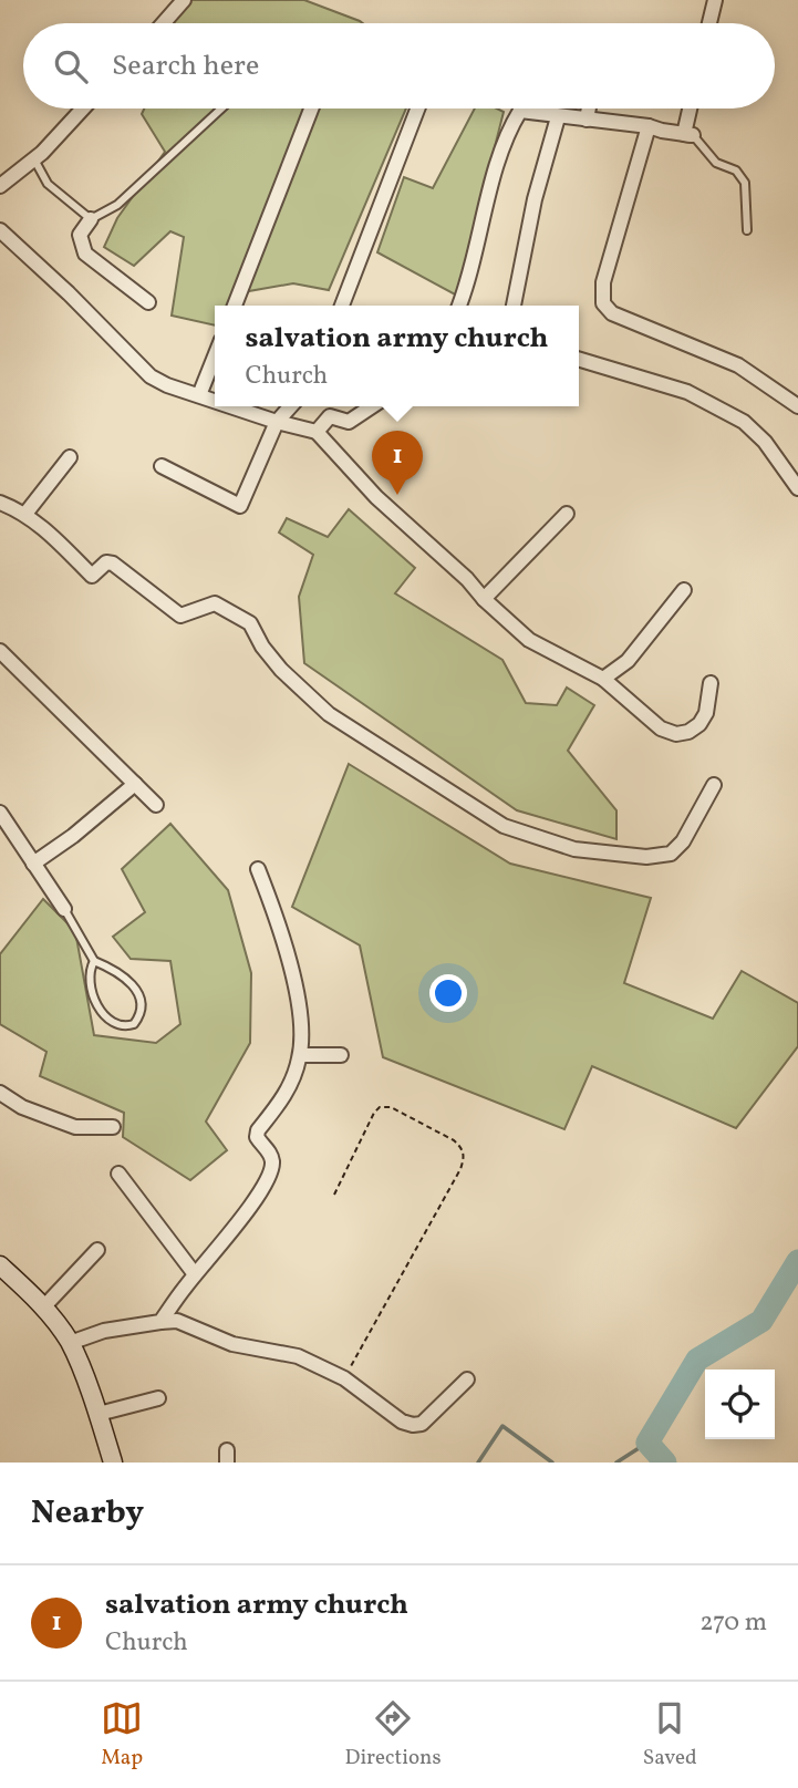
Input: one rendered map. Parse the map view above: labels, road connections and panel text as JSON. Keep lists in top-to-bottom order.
{
  "page": {
    "search": "Search here",
    "popup": ["salvation army church", "Church"],
    "pins": "1",
    "heading": "Nearby",
    "list": [
      {
        "mark": "1",
        "name": "salvation army church",
        "note": "Church",
        "value": "270 m"
      }
    ],
    "nav": ["Map", "Directions", "Saved"]
  }
}
